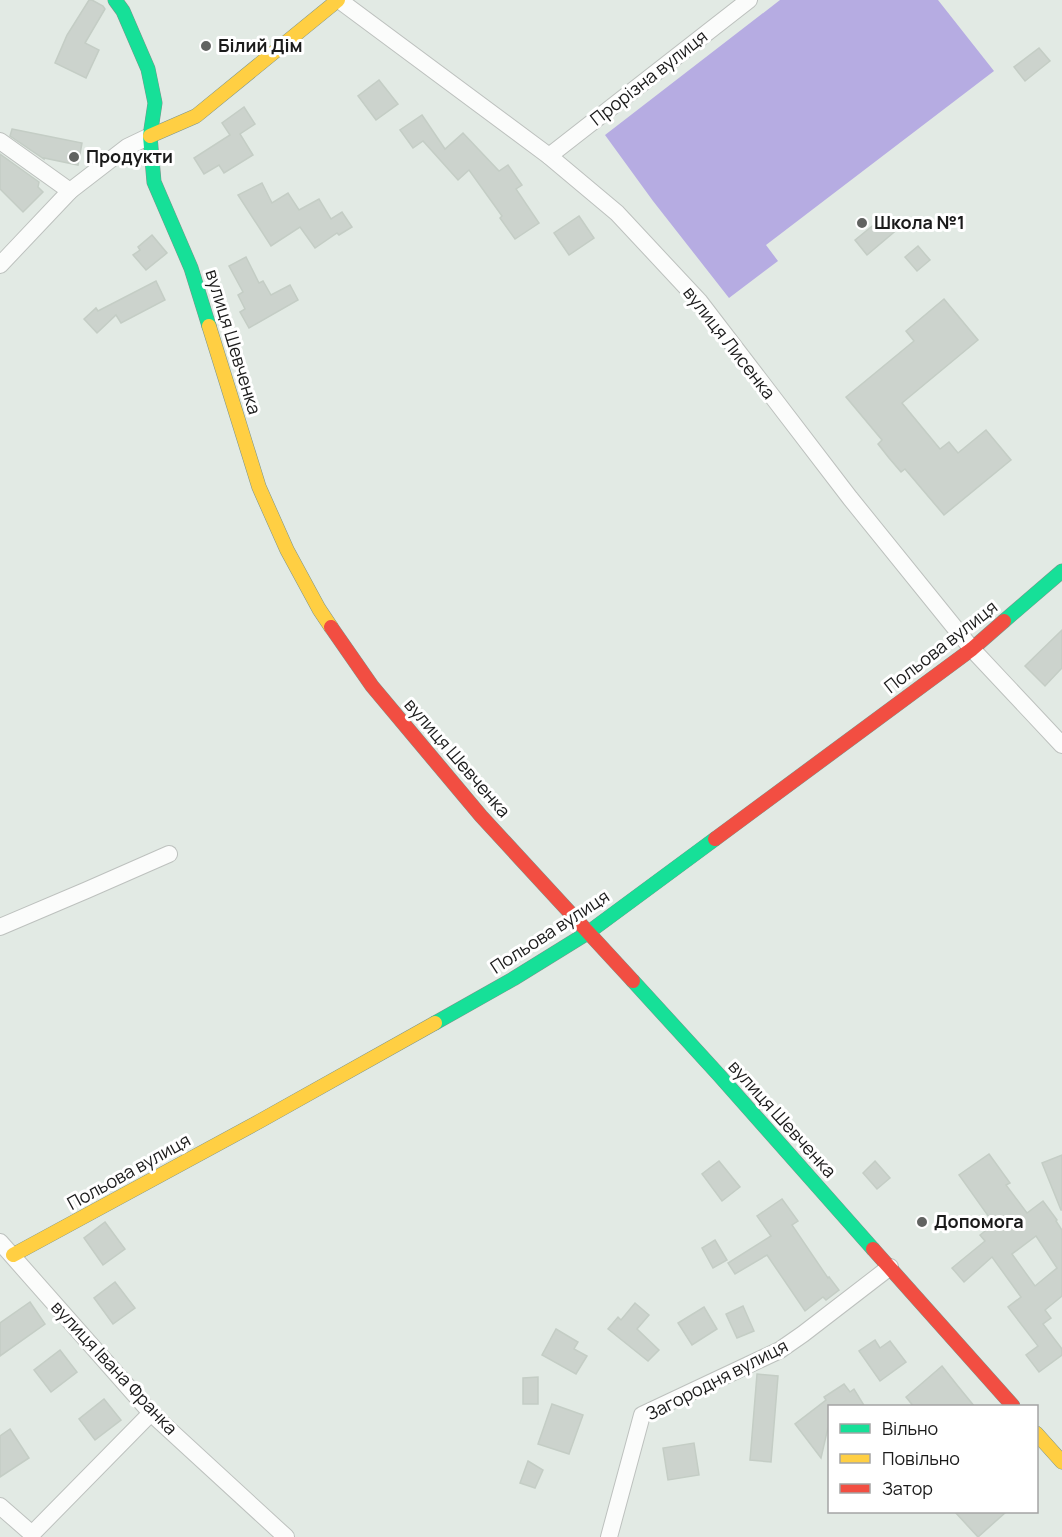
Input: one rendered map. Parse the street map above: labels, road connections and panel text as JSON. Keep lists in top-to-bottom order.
{
  "streets": {
    "street": [
      "Прорізна вулиця",
      "вулиця Шевченка",
      "вулиця Лисенка",
      "Польова вулиця",
      "вулиця Івана Франка",
      "Загородня вулиця"
    ]
  },
  "crossings": [
    ["Прорізна вулиця", "вулиця Лисенка"],
    ["вулиця Шевченка", "Польова вулиця"],
    ["вулиця Шевченка", "Загородня вулиця"],
    ["вулиця Лисенка", "Польова вулиця"],
    ["Польова вулиця", "вулиця Івана Франка"]
  ],
  "places": [
    "Білий Дім",
    "Продукти",
    "Школа №1",
    "Допомога"
  ],
  "legend": ["Вільно", "Повільно", "Затор"]
}
